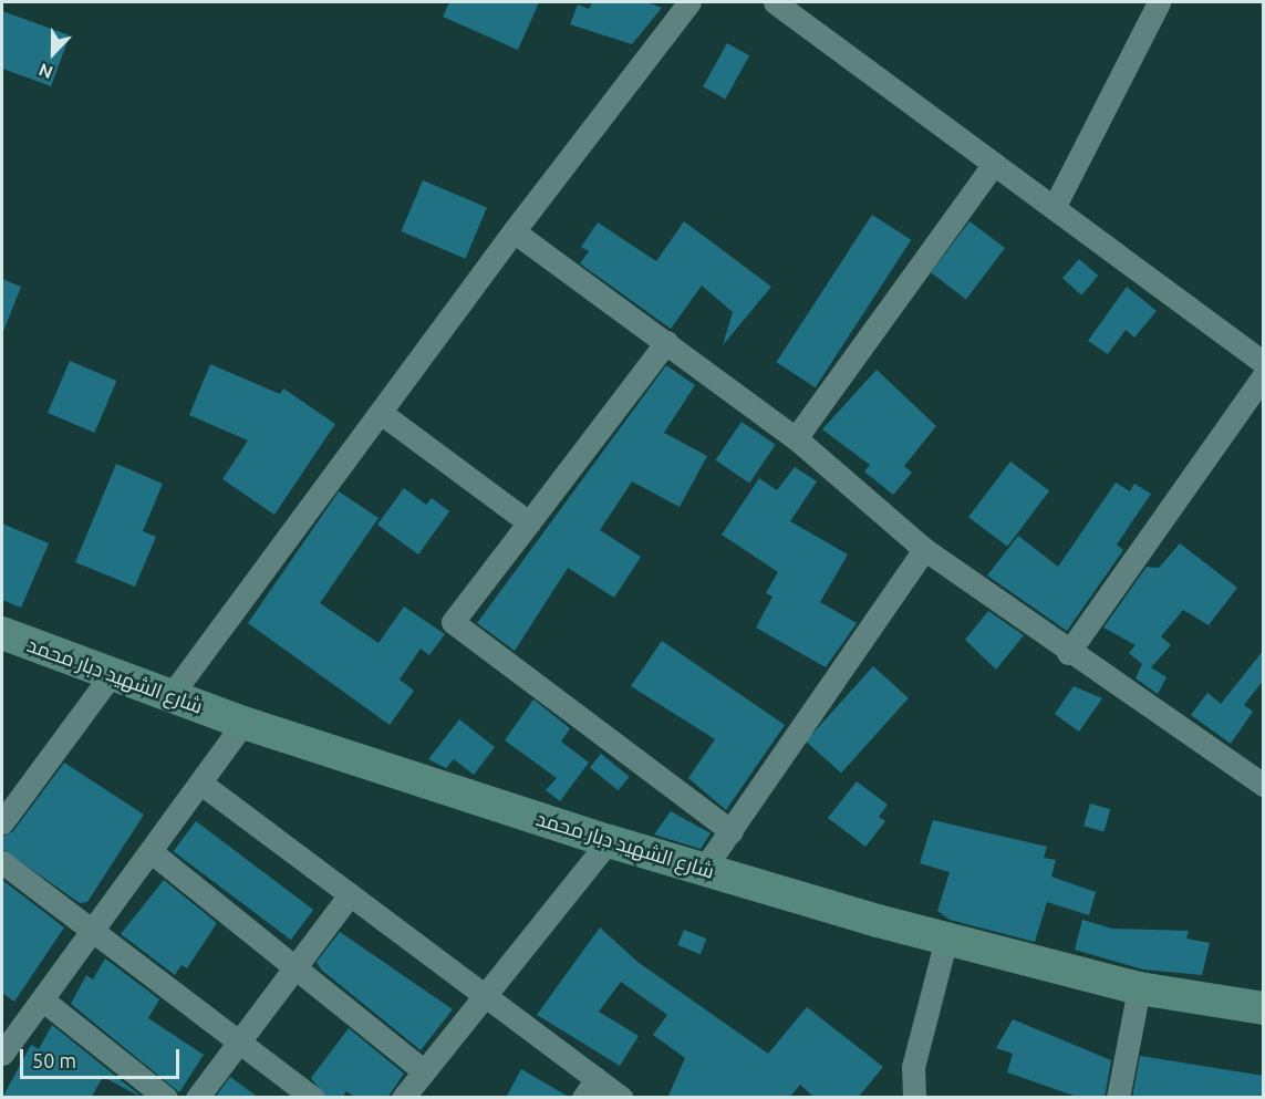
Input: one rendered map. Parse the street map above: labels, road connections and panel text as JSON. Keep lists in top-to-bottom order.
{
  "streets": {
    "street": ["شارع الشهيد دبار محمد"]
  },
  "scale_bar": "50 m",
  "north": "bottom"
}
